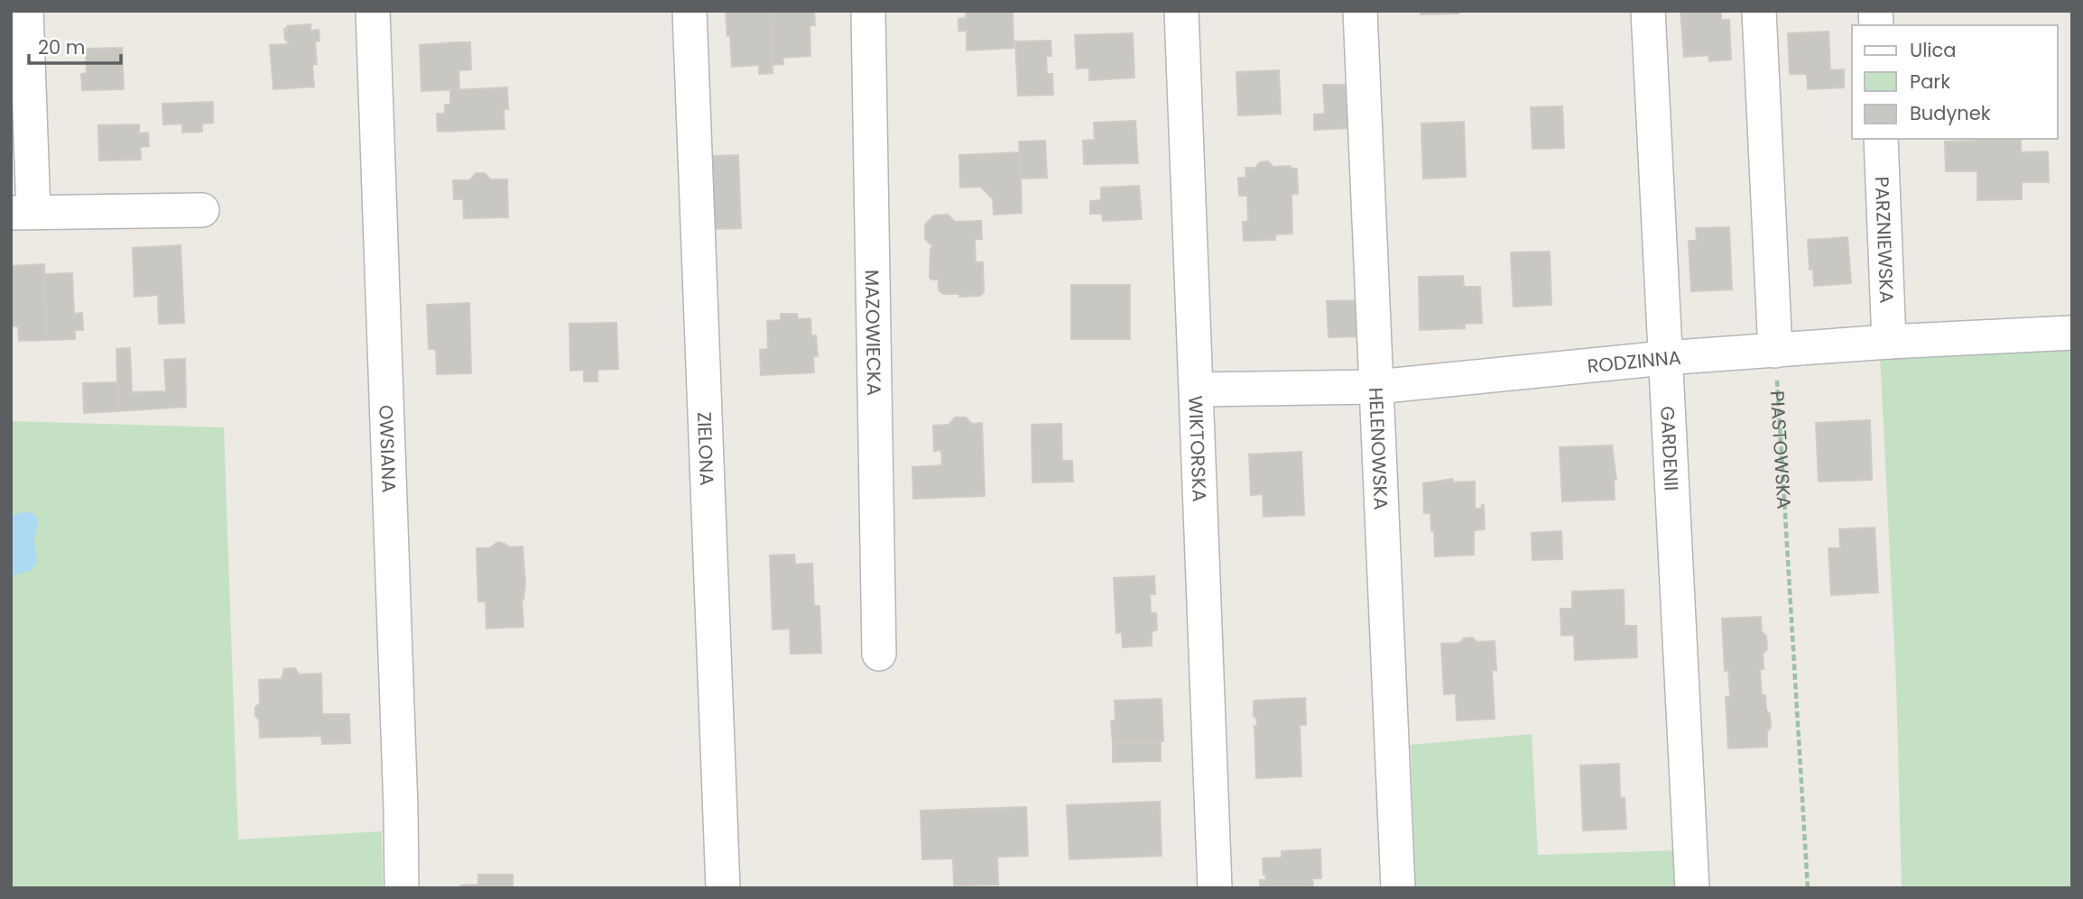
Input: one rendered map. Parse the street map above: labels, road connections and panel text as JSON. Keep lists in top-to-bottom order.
{
  "streets": {
    "street": [
      "PARZNIEWSKA",
      "MAZOWIECKA",
      "RODZINNA",
      "OWSIANA",
      "ZIELONA",
      "WIKTORSKA",
      "HELENOWSKA",
      "GARDENII"
    ],
    "path": ["PIASTOWSKA"]
  },
  "crossings": [
    ["PARZNIEWSKA", "RODZINNA"],
    ["RODZINNA", "WIKTORSKA"],
    ["RODZINNA", "HELENOWSKA"],
    ["RODZINNA", "GARDENII"],
    ["RODZINNA", "PIASTOWSKA"]
  ],
  "legend": ["Ulica", "Park", "Budynek"],
  "scale_bar": "20 m"
}
